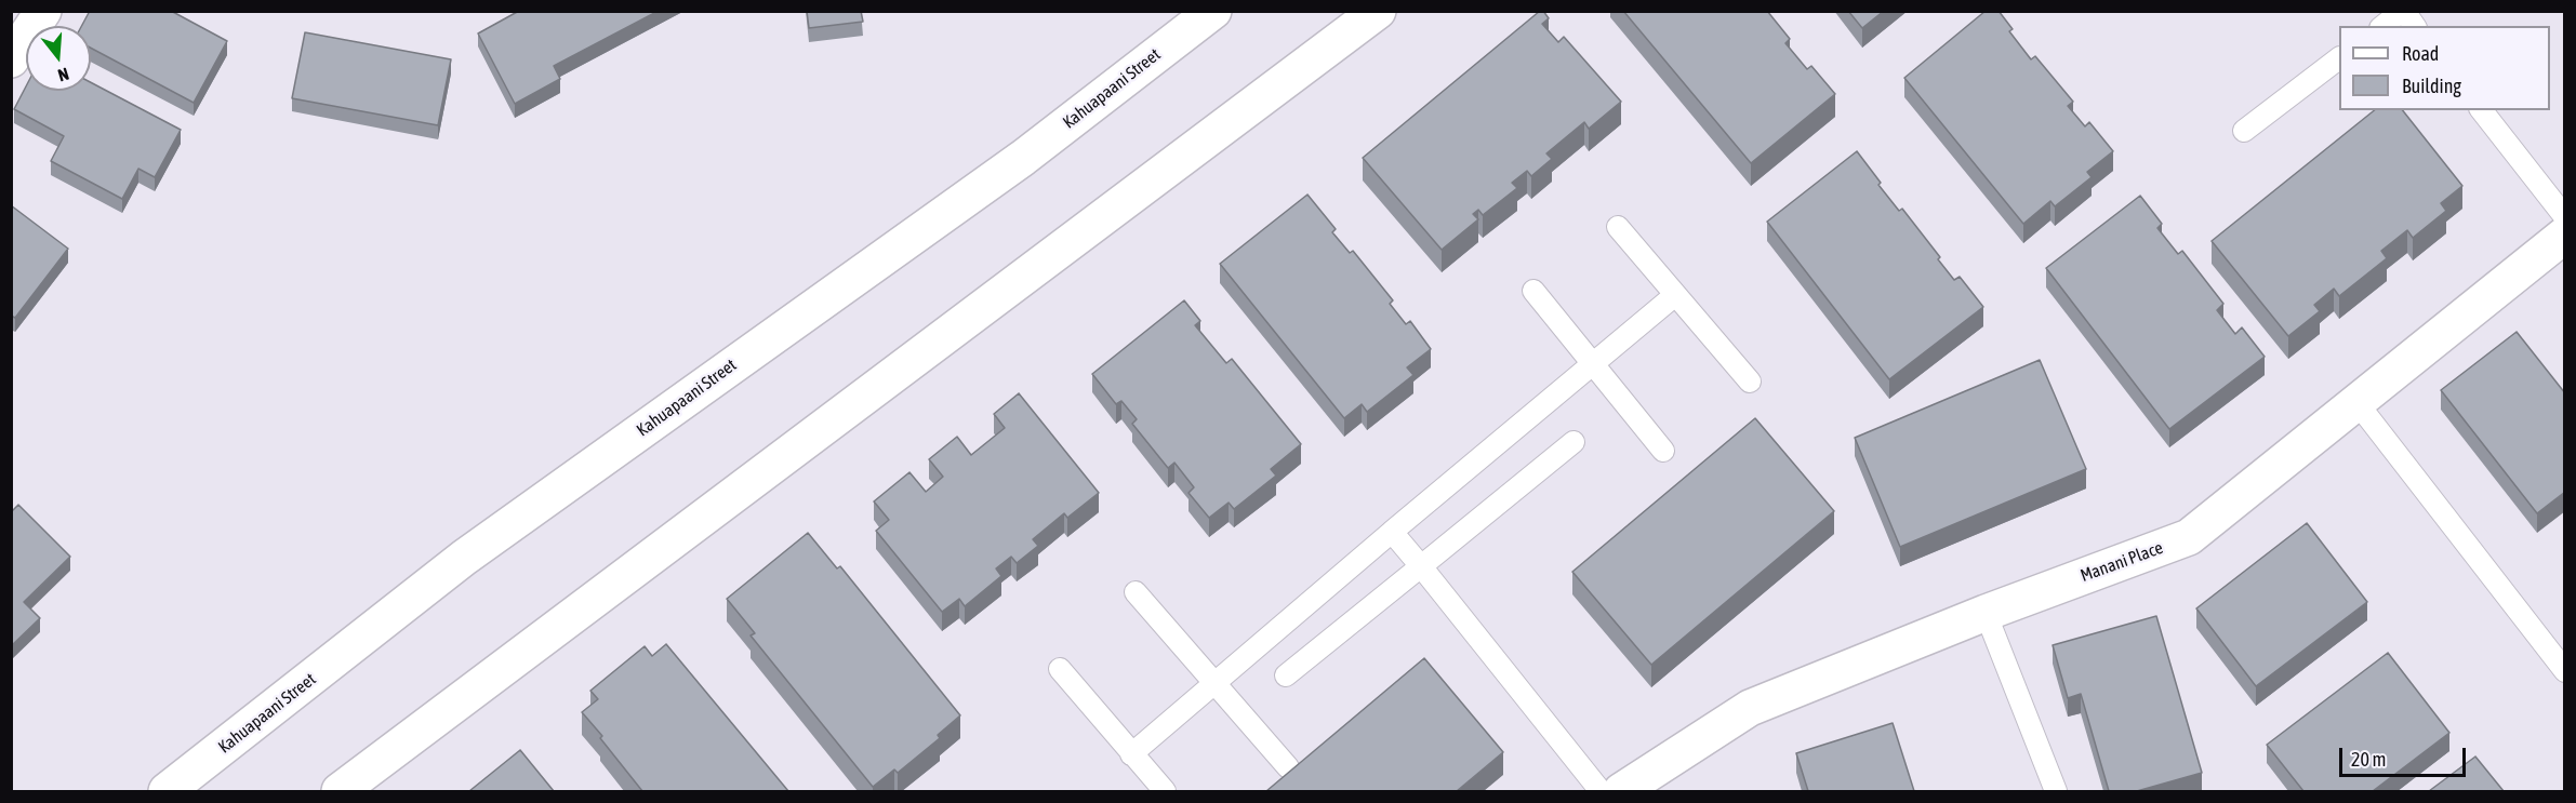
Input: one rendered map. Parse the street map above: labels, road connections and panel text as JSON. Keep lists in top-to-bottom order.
{
  "streets": {
    "main road": ["Kahuapaani Street", "Manani Place"]
  },
  "legend": ["Road", "Building"],
  "scale_bar": "20 m",
  "north": "bottom"
}
